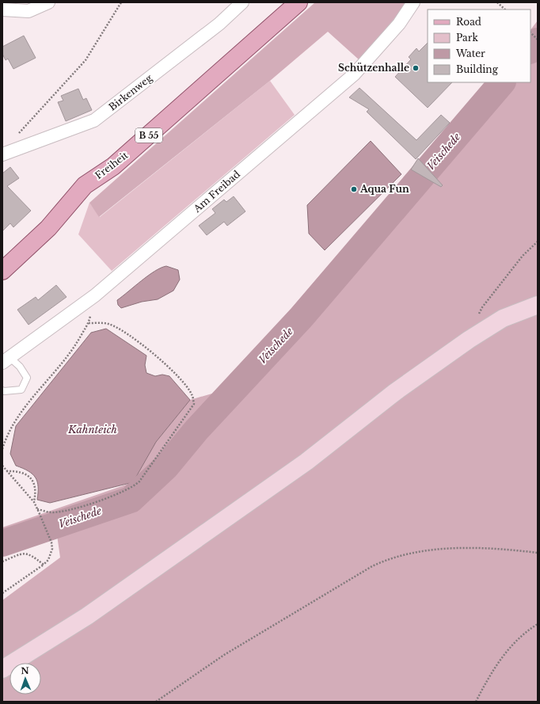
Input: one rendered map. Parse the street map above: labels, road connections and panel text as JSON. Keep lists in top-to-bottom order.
{
  "streets": {
    "main road": ["B 55", "Freiheit"],
    "street": ["Birkenweg", "Am Freibad"]
  },
  "water": ["Veischede", "Kahnteich"],
  "places": ["Schützenhalle", "Aqua Fun"],
  "legend": [
    "Road",
    "Park",
    "Water",
    "Building"
  ],
  "north": "top"
}
